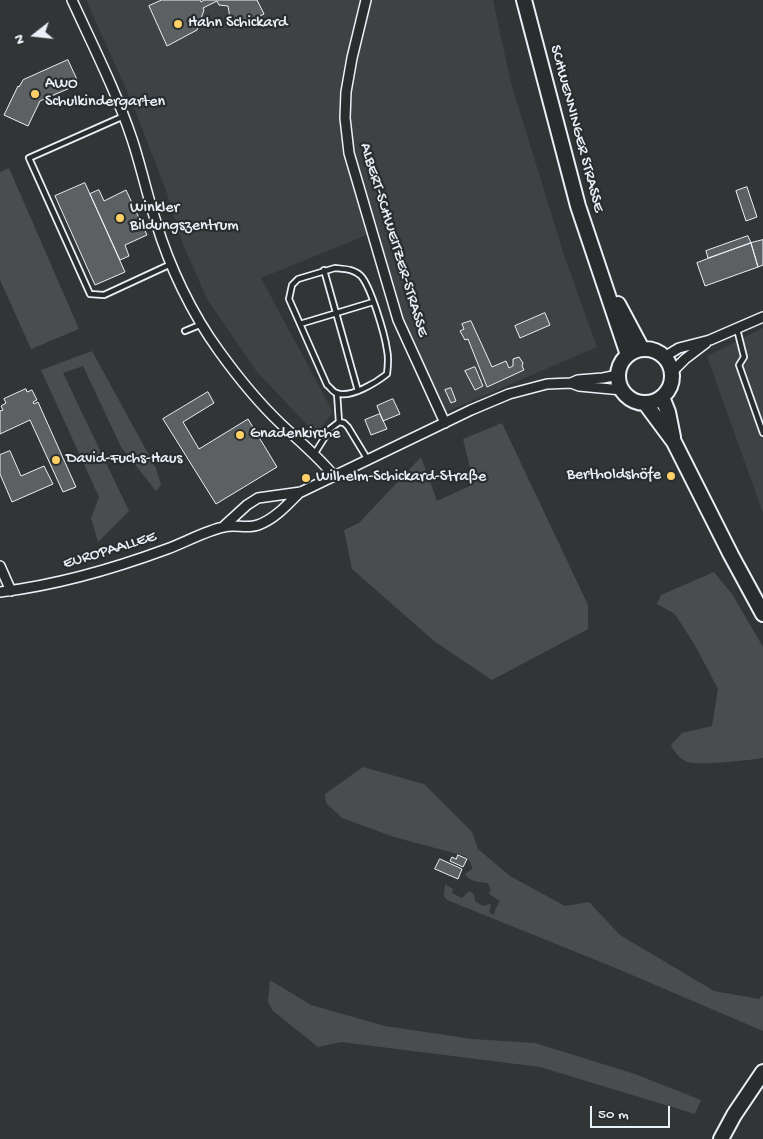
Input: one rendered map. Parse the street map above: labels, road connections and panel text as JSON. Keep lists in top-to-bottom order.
{
  "streets": {
    "main road": ["SCHWENNINGER STRASSE"],
    "street": ["ALBERT-SCHWEITZER-STRASSE", "EUROPAALLEE"]
  },
  "places": [
    "Hahn Schickard",
    "AWO Schulkindergarten",
    "Winkler Bildungszentrum",
    "Gnadenkirche",
    "David-Fuchs-Haus",
    "Bertholdshöfe",
    "Wilhelm-Schickard-Straße"
  ],
  "scale_bar": "50 m",
  "north": "left"
}
